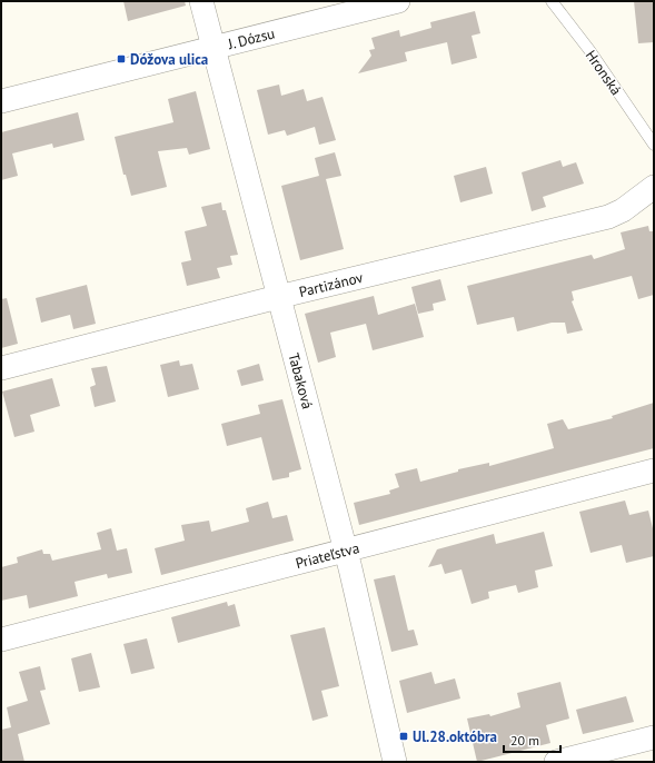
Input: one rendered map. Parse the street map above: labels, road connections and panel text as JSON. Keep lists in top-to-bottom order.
{
  "streets": {
    "street": [
      "J. Dózsu",
      "Partizánov",
      "Tabaková",
      "Priateľstva"
    ],
    "lane": ["Hronská"]
  },
  "crossings": [
    ["J. Dózsu", "Tabaková"],
    ["Partizánov", "Tabaková"],
    ["Tabaková", "Priateľstva"]
  ],
  "places": {
    "transit": ["Dóžova ulica", "Ul.28.októbra"]
  },
  "scale_bar": "20 m"
}
